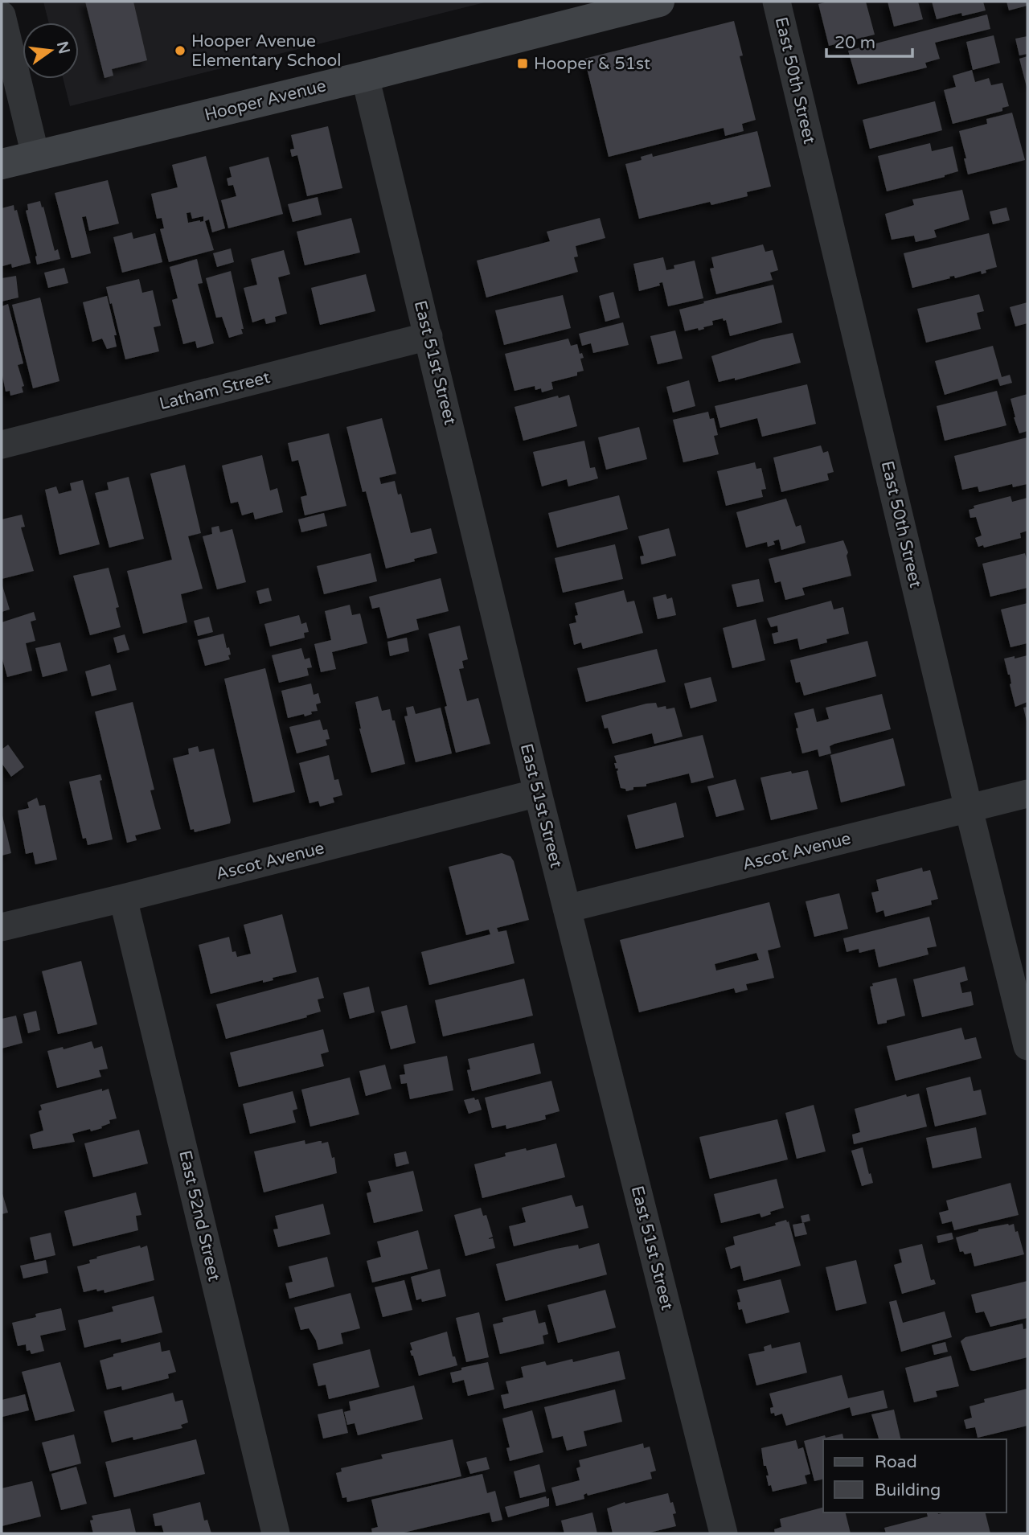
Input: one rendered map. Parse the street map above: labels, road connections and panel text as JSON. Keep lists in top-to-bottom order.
{
  "streets": {
    "street": [
      "East 50th Street",
      "Hooper Avenue",
      "East 51st Street",
      "Latham Street",
      "Ascot Avenue",
      "East 52nd Street"
    ]
  },
  "crossings": [
    ["East 50th Street", "Ascot Avenue"],
    ["Hooper Avenue", "East 51st Street"],
    ["East 51st Street", "Latham Street"],
    ["East 51st Street", "Ascot Avenue"],
    ["Ascot Avenue", "East 52nd Street"]
  ],
  "places": {
    "other": ["Hooper Avenue Elementary School"],
    "transit": ["Hooper & 51st"]
  },
  "legend": ["Road", "Building"],
  "scale_bar": "20 m",
  "north": "right"
}
